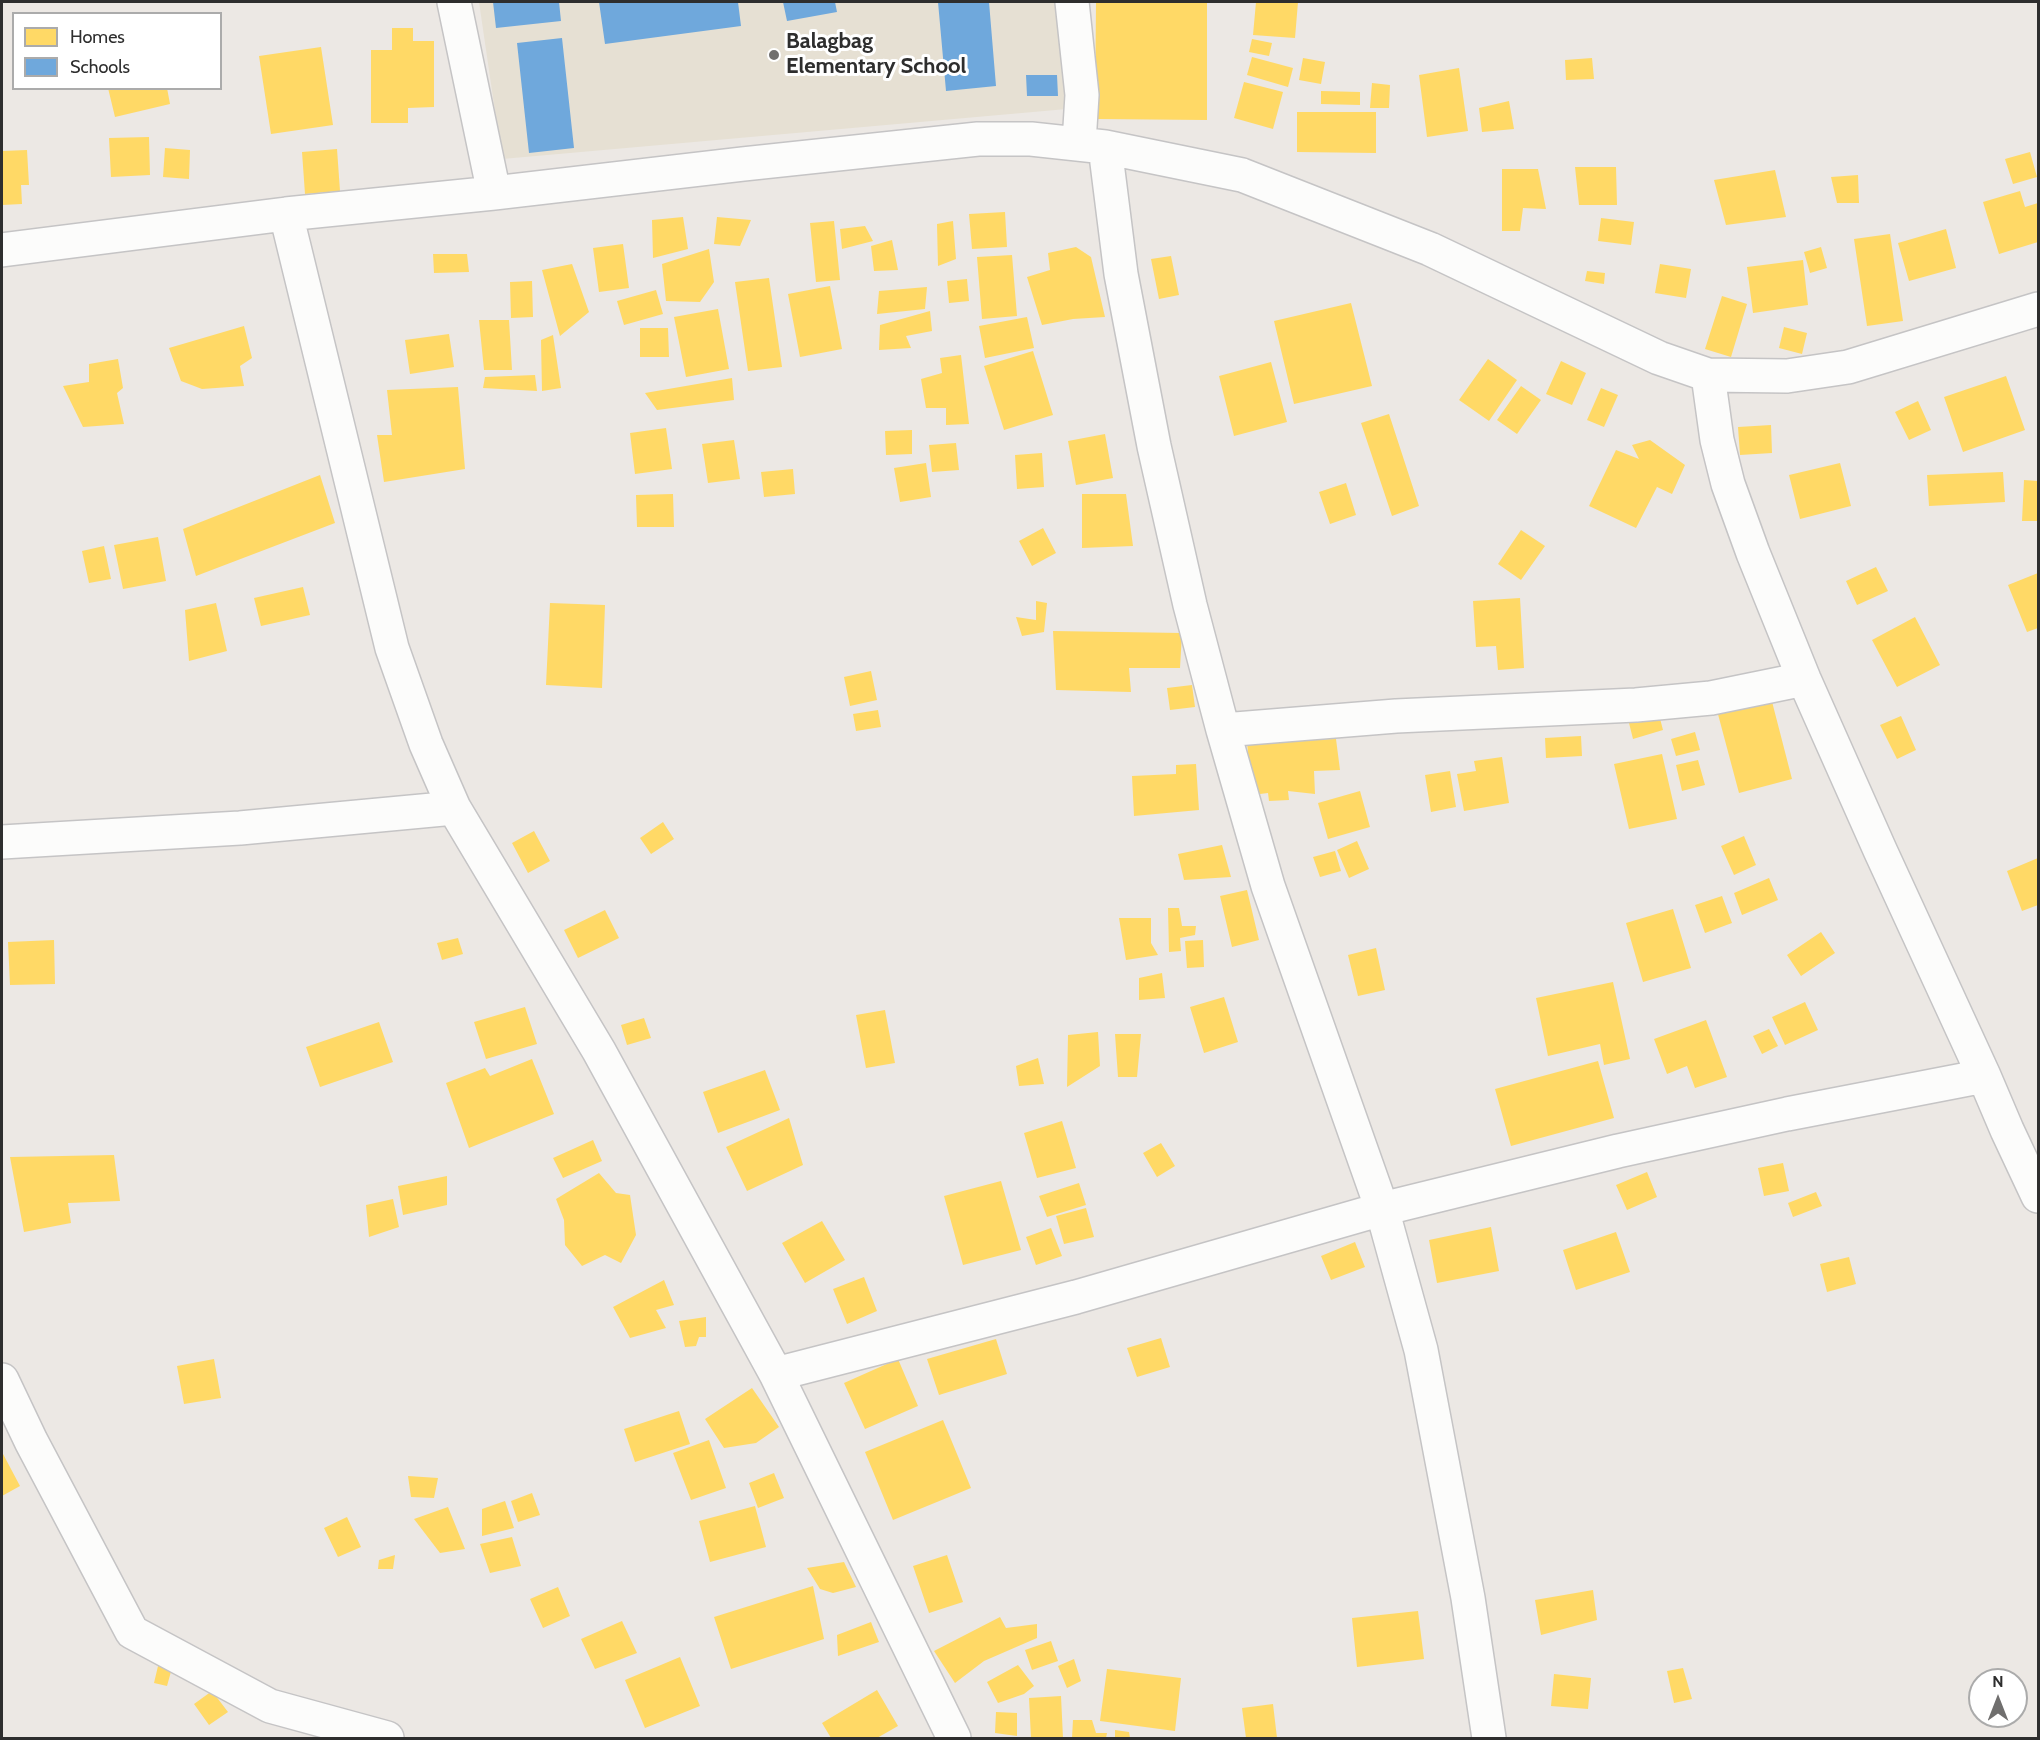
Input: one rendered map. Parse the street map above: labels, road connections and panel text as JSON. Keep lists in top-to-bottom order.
{
  "places": ["Balagbag Elementary School"],
  "legend": ["Homes", "Schools"],
  "north": "top"
}
